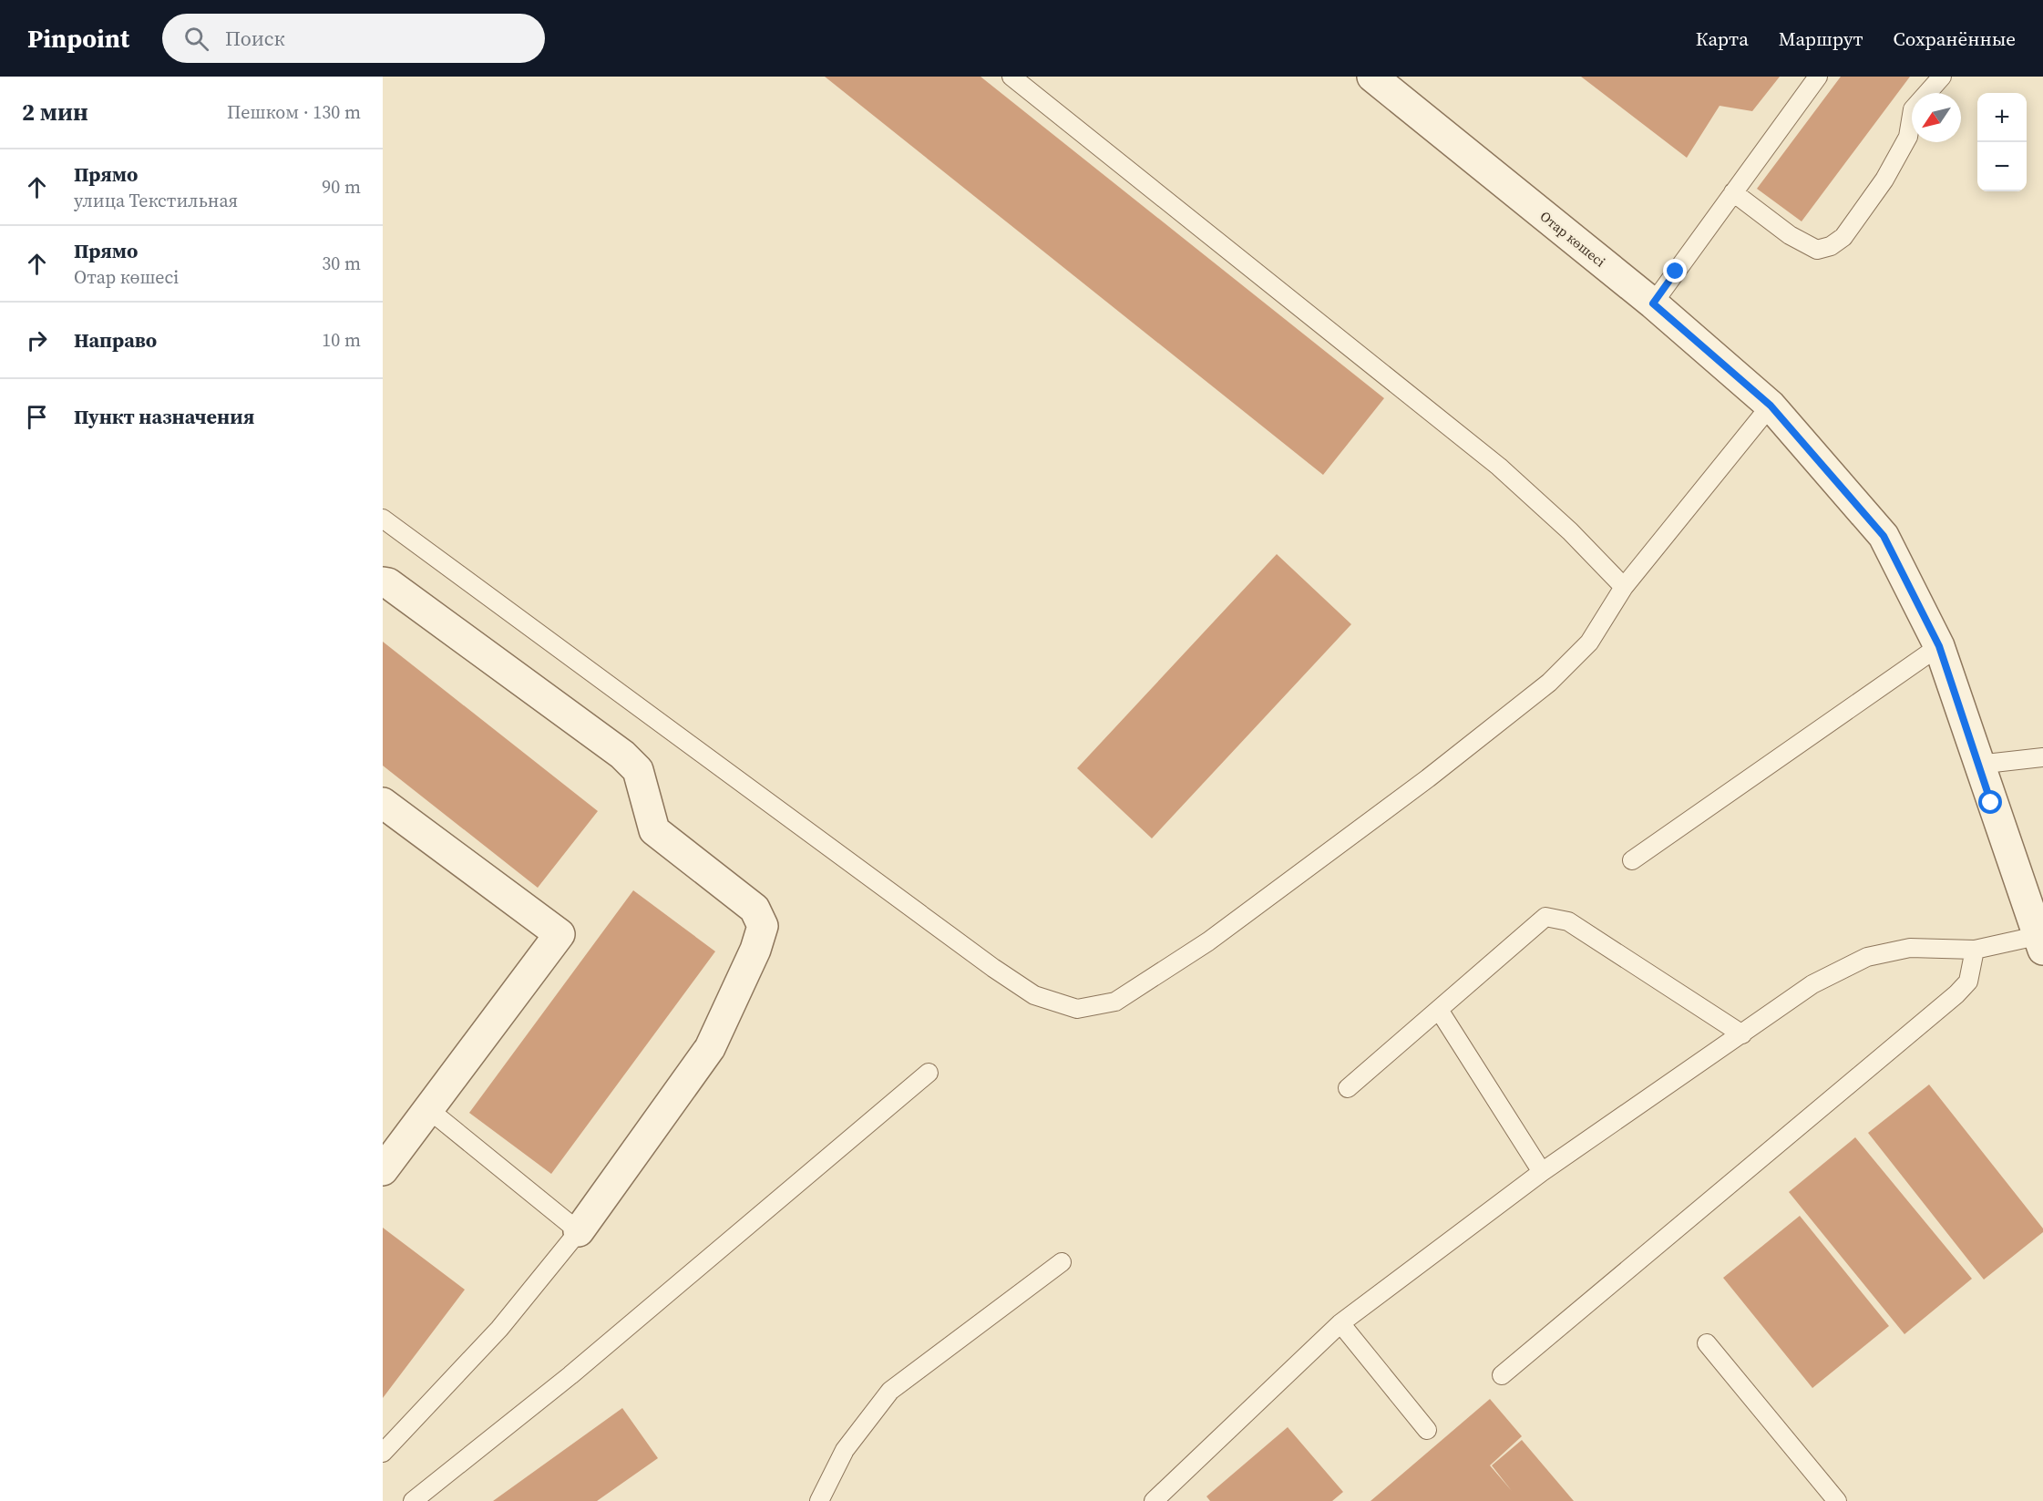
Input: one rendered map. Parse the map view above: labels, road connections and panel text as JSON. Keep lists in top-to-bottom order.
{
  "streets": {
    "street": ["Отар көшесі"]
  },
  "north": "bottom left",
  "page": {
    "header": "Pinpoint",
    "search": "Поиск",
    "nav": ["Карта", "Маршрут", "Сохранённые"],
    "heading": ["2 мин", "Пешком · 130 m"],
    "map_buttons": ["+", "−"],
    "list": [
      ["Прямо", "улица Текстильная", "90 m"],
      ["Прямо", "Отар көшесі", "30 m"],
      ["Направо", "10 m"],
      "Пункт назначения"
    ]
  }
}
